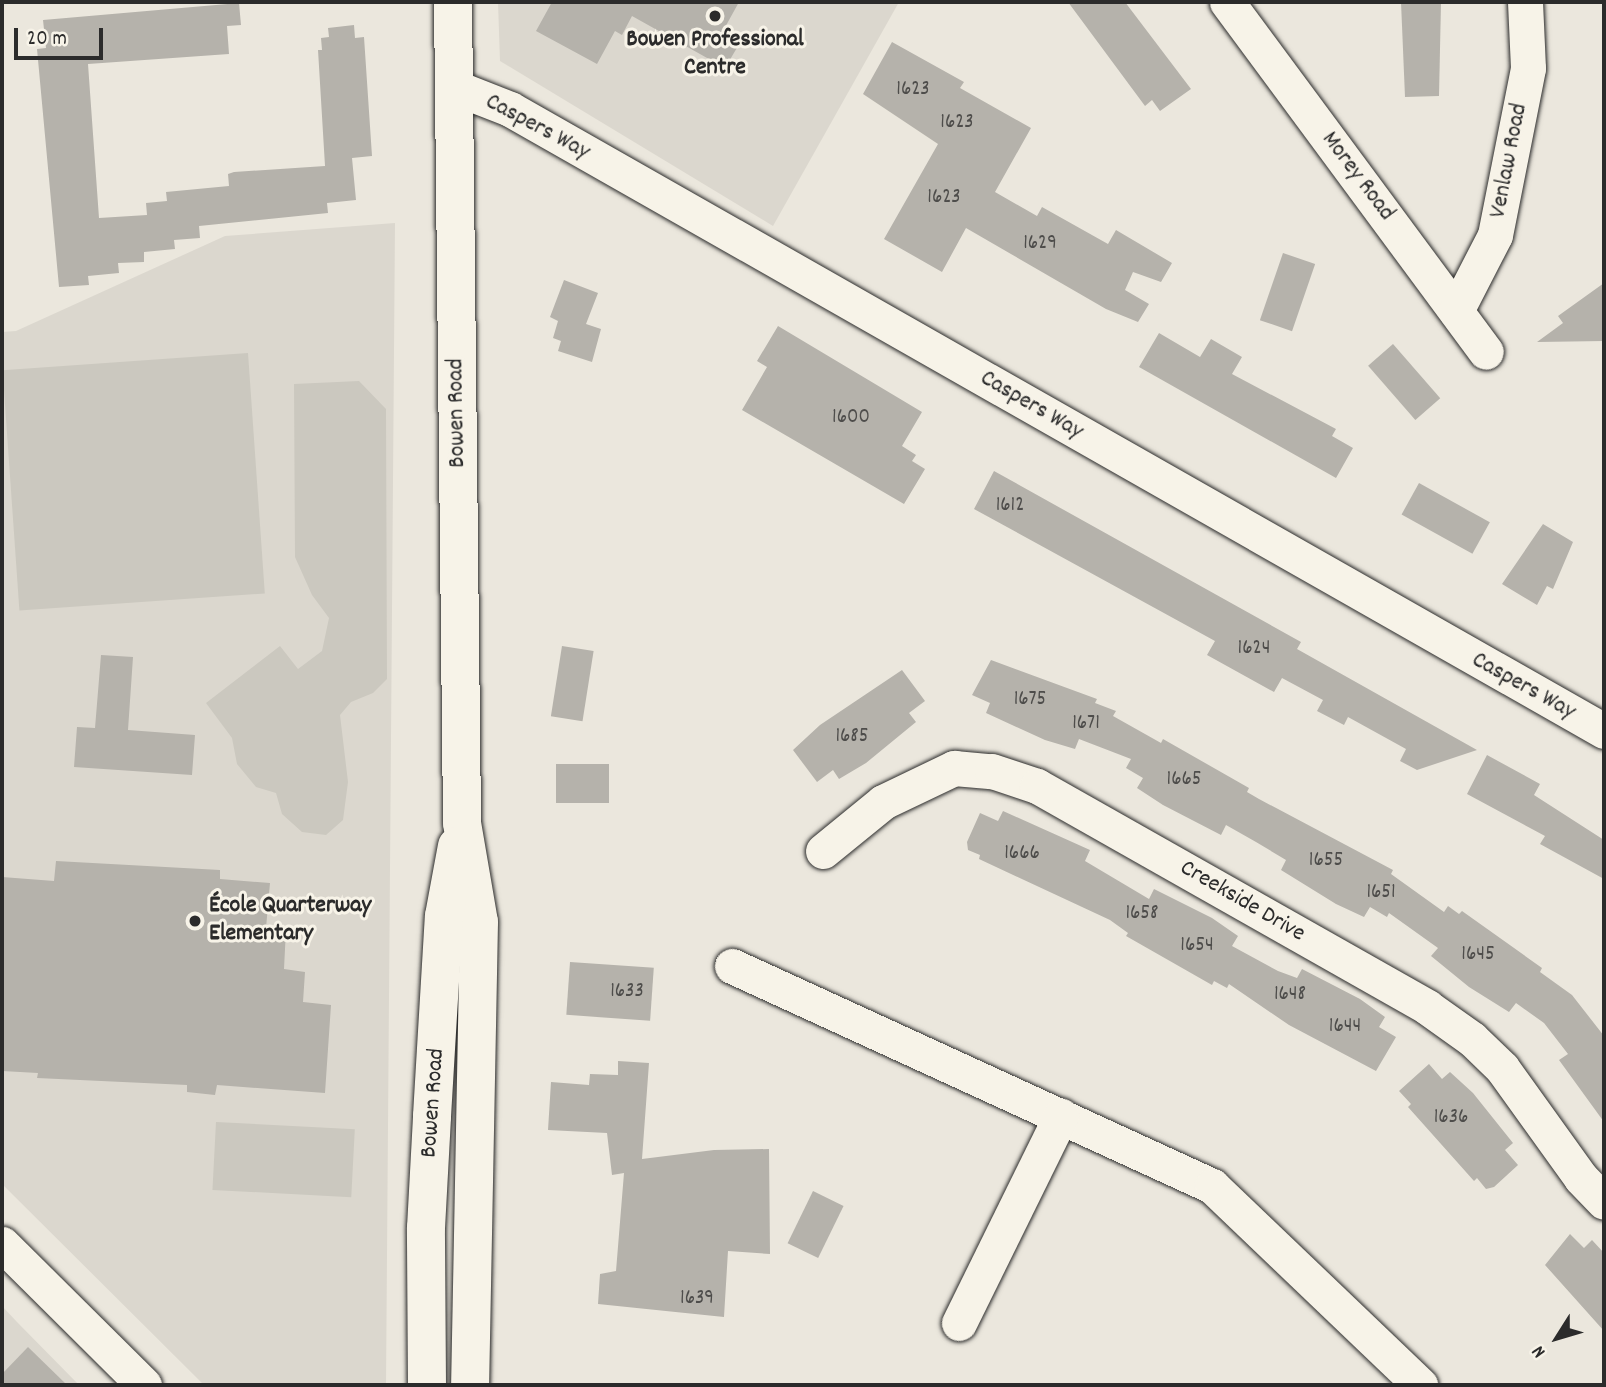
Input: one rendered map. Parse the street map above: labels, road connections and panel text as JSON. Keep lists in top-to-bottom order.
{
  "streets": {
    "main road": ["Bowen Road"],
    "street": [
      "Caspers Way",
      "Venlaw Road",
      "Morey Road",
      "Creekside Drive"
    ]
  },
  "crossings": [
    ["Caspers Way", "Bowen Road"],
    ["Venlaw Road", "Morey Road"]
  ],
  "places": ["Bowen Professional Centre", "École Quarterway Elementary"],
  "house_numbers": [
    "1623",
    "1623",
    "1623",
    "1629",
    "1600",
    "1612",
    "1624",
    "1675",
    "1671",
    "1685",
    "1665",
    "1666",
    "1655",
    "1651",
    "1658",
    "1654",
    "1645",
    "1633",
    "1648",
    "1644",
    "1636",
    "1639"
  ],
  "scale_bar": "20 m",
  "north": "bottom left"
}
